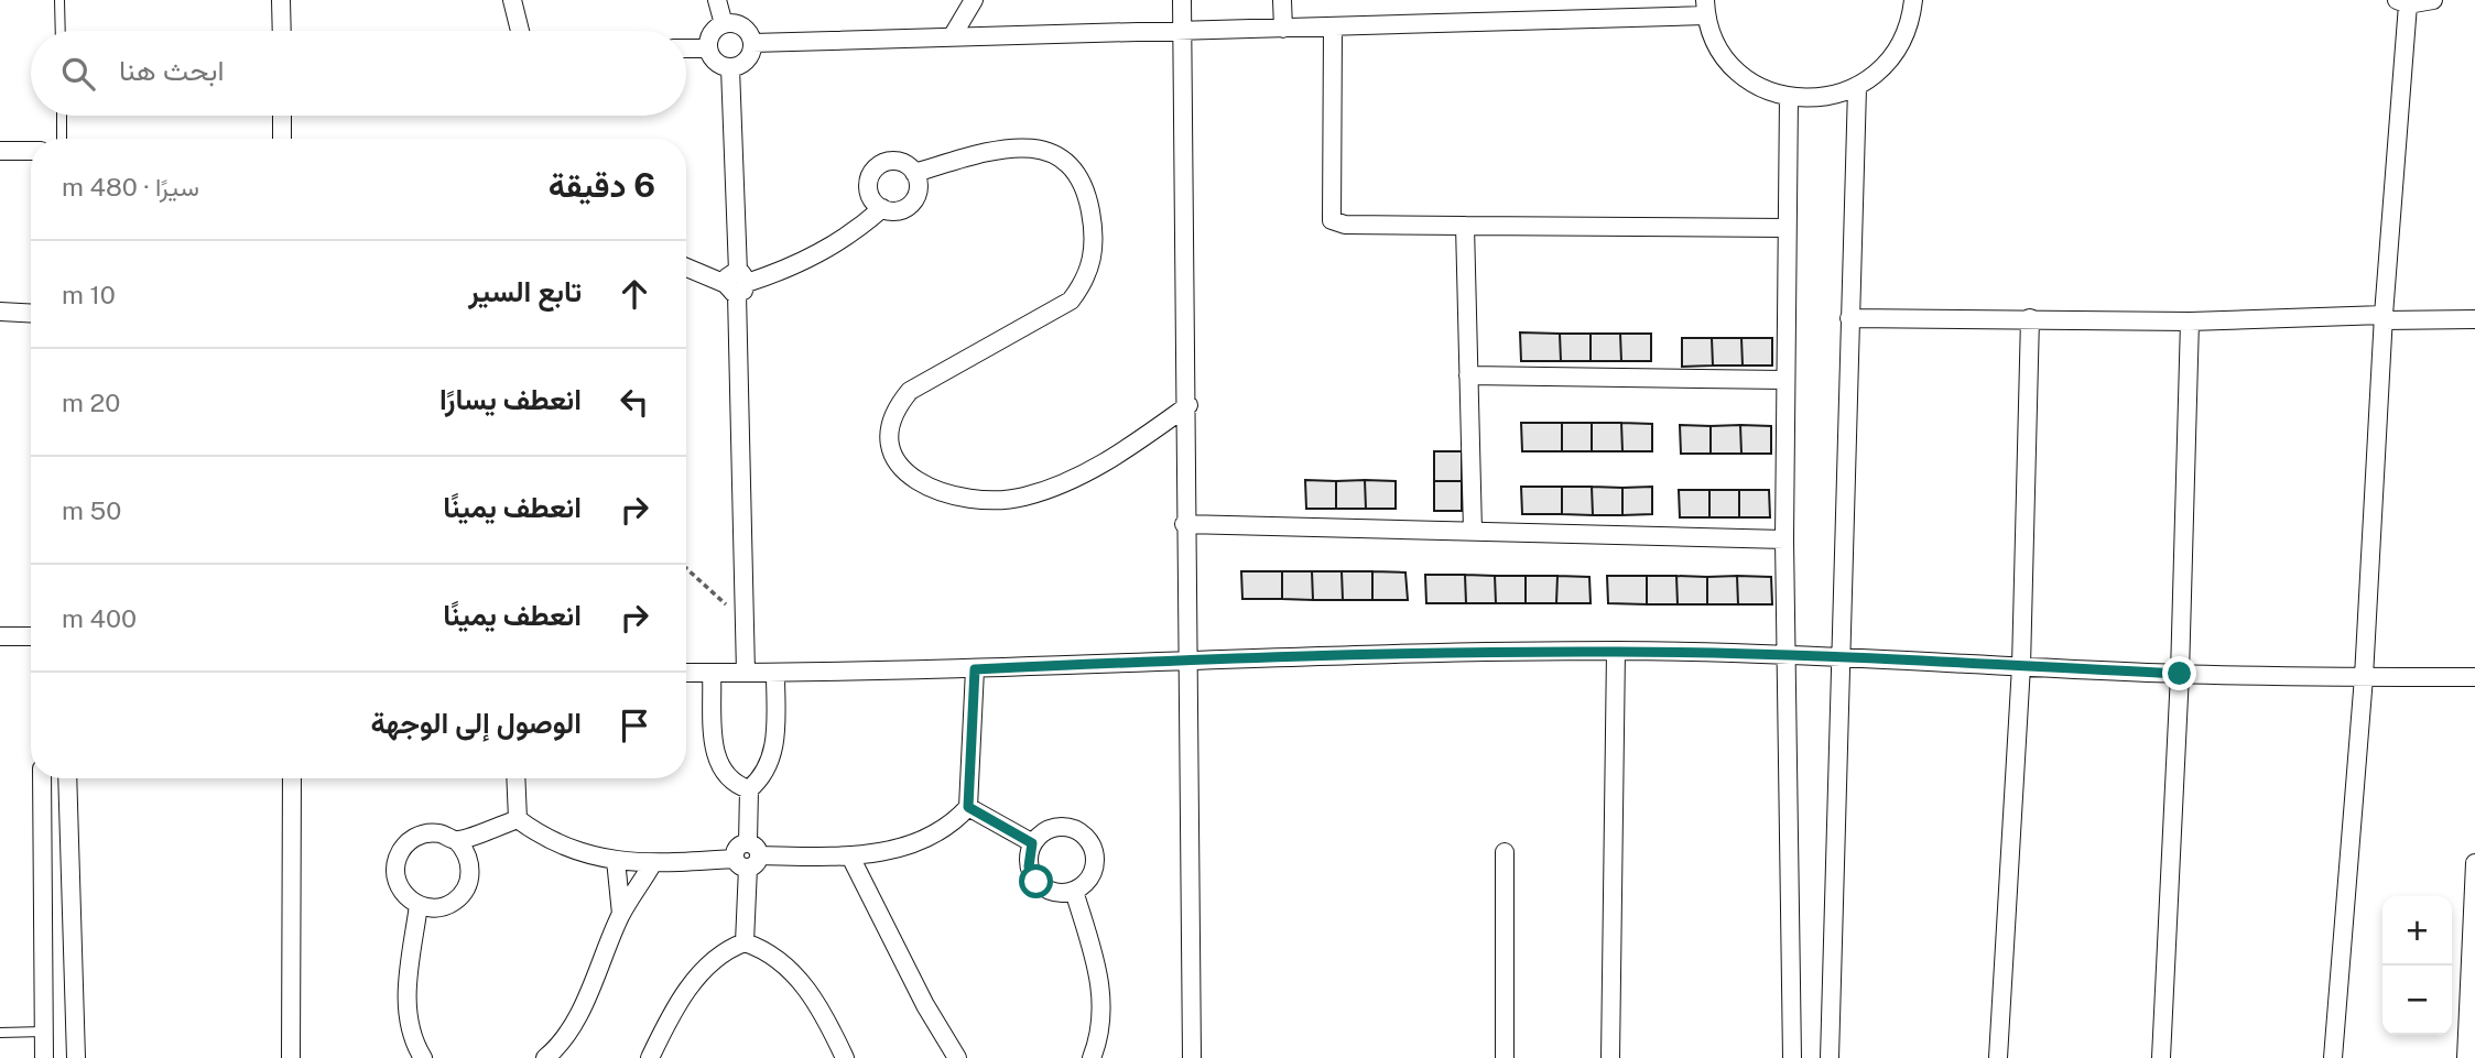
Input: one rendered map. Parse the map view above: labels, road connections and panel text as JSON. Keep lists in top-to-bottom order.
{
  "page": {
    "search": "ابحث هنا",
    "heading": ["6 دقيقة", "سيرًا · 480 m"],
    "list": [
      ["تابع السير", "10 m"],
      ["انعطف يسارًا", "20 m"],
      ["انعطف يمينًا", "50 m"],
      ["انعطف يمينًا", "400 m"],
      "الوصول إلى الوجهة"
    ],
    "map_buttons": ["+", "−"]
  }
}
